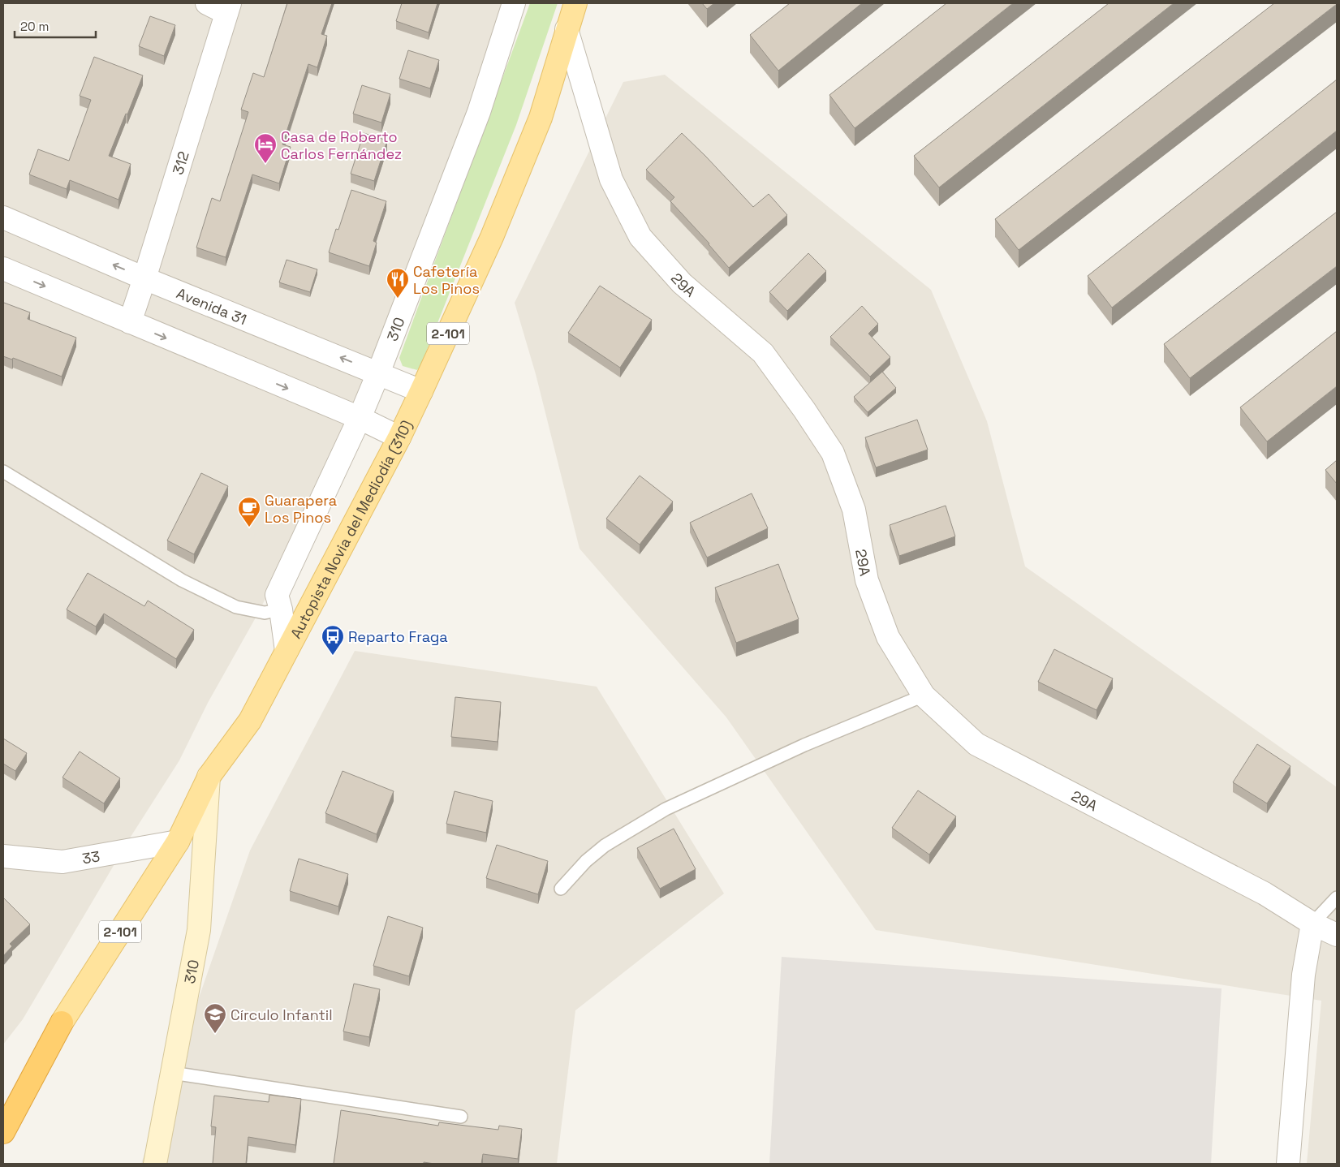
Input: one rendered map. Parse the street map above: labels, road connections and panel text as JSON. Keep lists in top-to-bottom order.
{
  "streets": {
    "highway": ["2-101"],
    "main road": ["Autopista Novia del Mediodía (310)"],
    "street": [
      "312",
      "29A",
      "Avenida 31",
      "310",
      "33"
    ]
  },
  "crossings": [
    ["312", "Avenida 31"],
    ["29A", "Autopista Novia del Mediodía (310)"],
    ["Avenida 31", "310"],
    ["Avenida 31", "Autopista Novia del Mediodía (310)"],
    ["310", "Autopista Novia del Mediodía (310)"],
    ["2-101", "Autopista Novia del Mediodía (310)"],
    ["Autopista Novia del Mediodía (310)", "33"]
  ],
  "places": {
    "hotel": ["Casa de Roberto Carlos Fernández"],
    "restaurant": ["Cafetería Los Pinos"],
    "cafe": ["Guarapera Los Pinos"],
    "bus stop": ["Reparto Fraga"],
    "school or university": ["Círculo Infantil"]
  },
  "scale_bar": "20 m"
}
